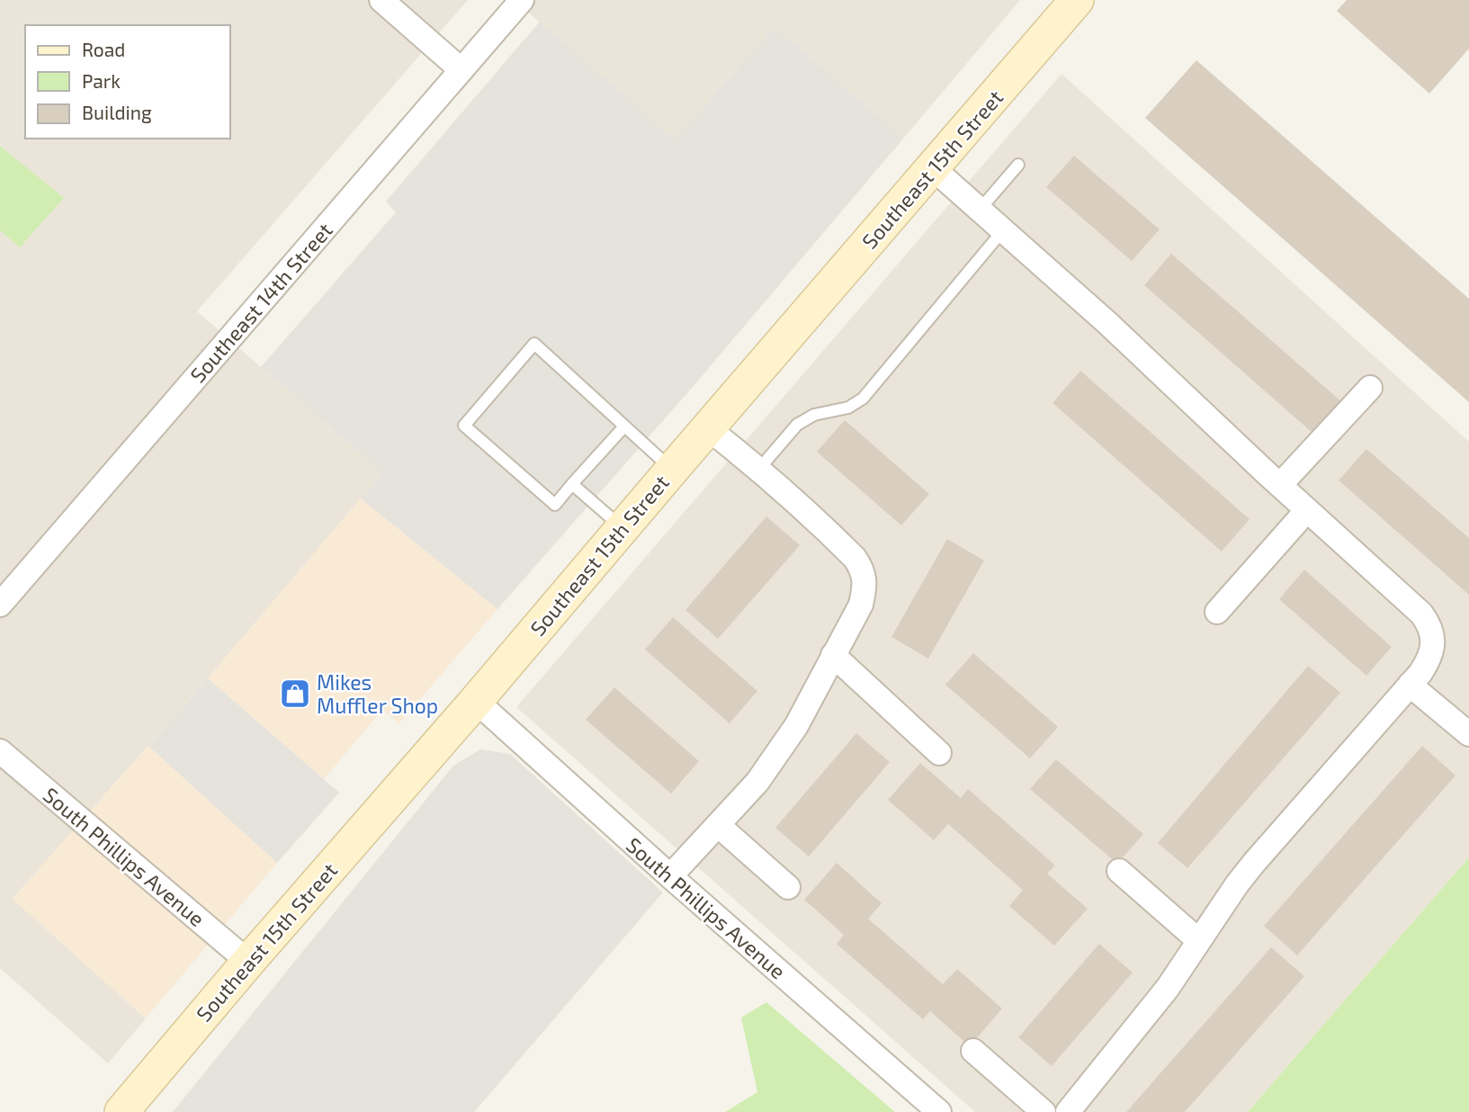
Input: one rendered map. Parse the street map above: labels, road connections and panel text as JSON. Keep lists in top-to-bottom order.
{
  "streets": {
    "main road": ["Southeast 15th Street"],
    "street": ["Southeast 14th Street", "South Phillips Avenue"]
  },
  "crossings": [
    ["Southeast 15th Street", "South Phillips Avenue"]
  ],
  "places": {
    "shop": ["Mikes Muffler Shop"]
  },
  "legend": ["Road", "Park", "Building"]
}
